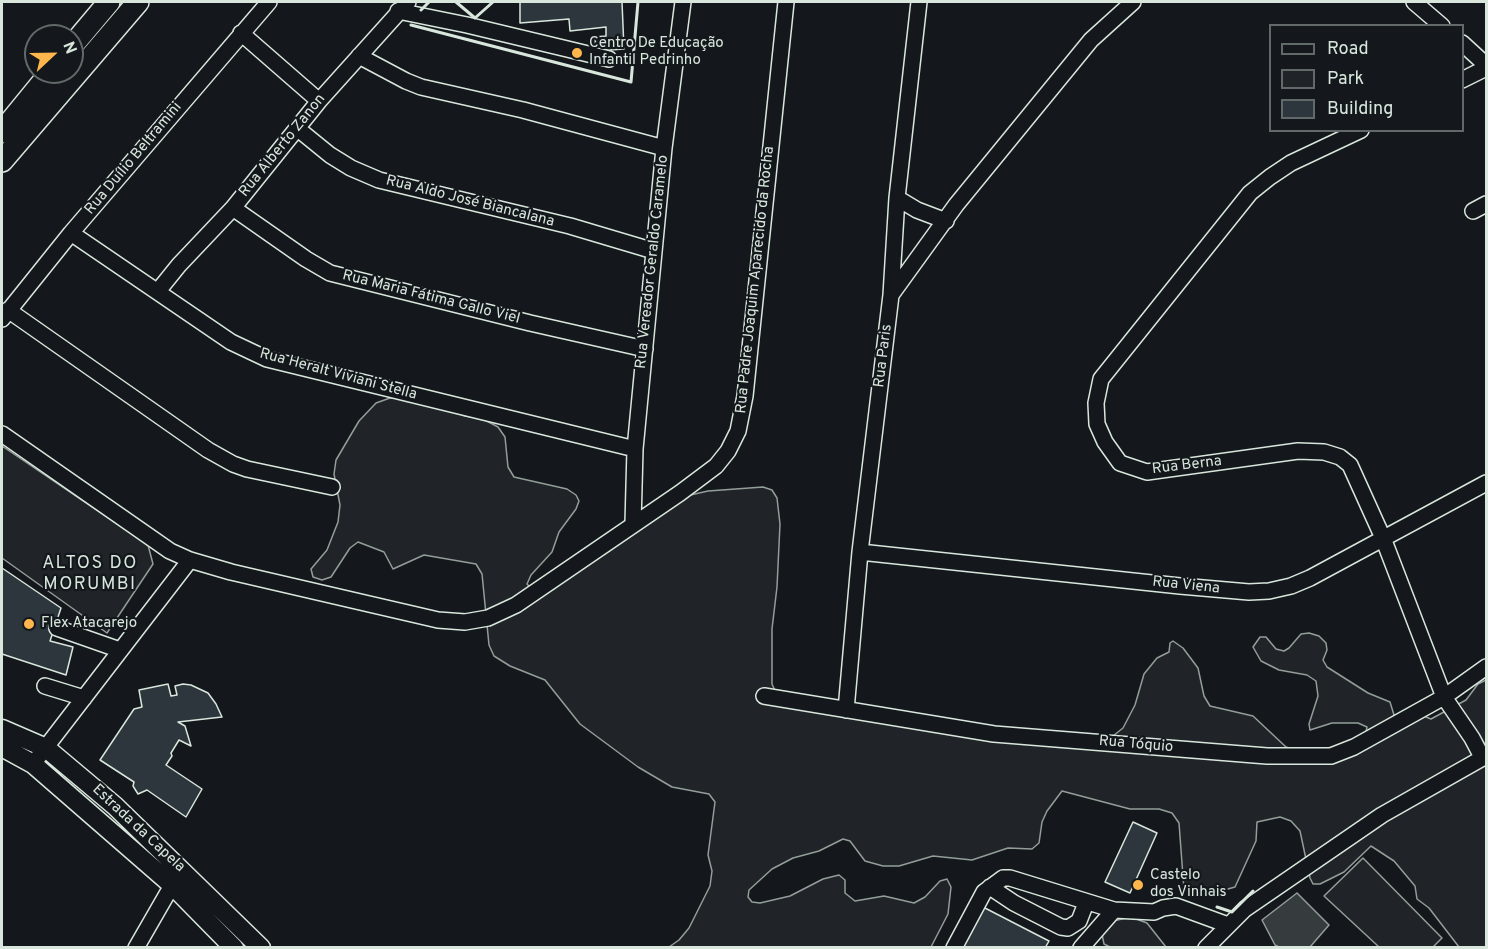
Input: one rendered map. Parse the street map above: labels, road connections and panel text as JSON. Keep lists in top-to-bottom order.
{
  "streets": {
    "main road": ["Estrada da Capela"],
    "street": [
      "Rua Alberto Zanon",
      "Rua Duílio Beltramini",
      "Rua Aldo José Biancalana",
      "Rua Vereador Geraldo Caramelo",
      "Rua Padre Joaquim Aparecido da Rocha",
      "Rua Maria Fátima Gallo Viel",
      "Rua Paris",
      "Rua Heralt Viviani Stella",
      "Rua Berna",
      "Rua Viena",
      "Rua Tóquio"
    ]
  },
  "crossings": [
    ["Rua Alberto Zanon", "Rua Aldo José Biancalana"],
    ["Rua Alberto Zanon", "Rua Maria Fátima Gallo Viel"],
    ["Rua Alberto Zanon", "Rua Heralt Viviani Stella"],
    ["Rua Duílio Beltramini", "Rua Heralt Viviani Stella"],
    ["Rua Aldo José Biancalana", "Rua Vereador Geraldo Caramelo"],
    ["Rua Vereador Geraldo Caramelo", "Rua Padre Joaquim Aparecido da Rocha"],
    ["Rua Vereador Geraldo Caramelo", "Rua Maria Fátima Gallo Viel"],
    ["Rua Vereador Geraldo Caramelo", "Rua Heralt Viviani Stella"],
    ["Rua Paris", "Rua Viena"],
    ["Rua Paris", "Rua Tóquio"],
    ["Rua Berna", "Rua Viena"],
    ["Rua Berna", "Rua Tóquio"]
  ],
  "districts": ["ALTOS DO MORUMBI"],
  "places": ["Centro De Educação Infantil Pedrinho", "Flex Atacarejo", "Castelo dos Vinhais"],
  "legend": ["Road", "Park", "Building"],
  "north": "right"
}
